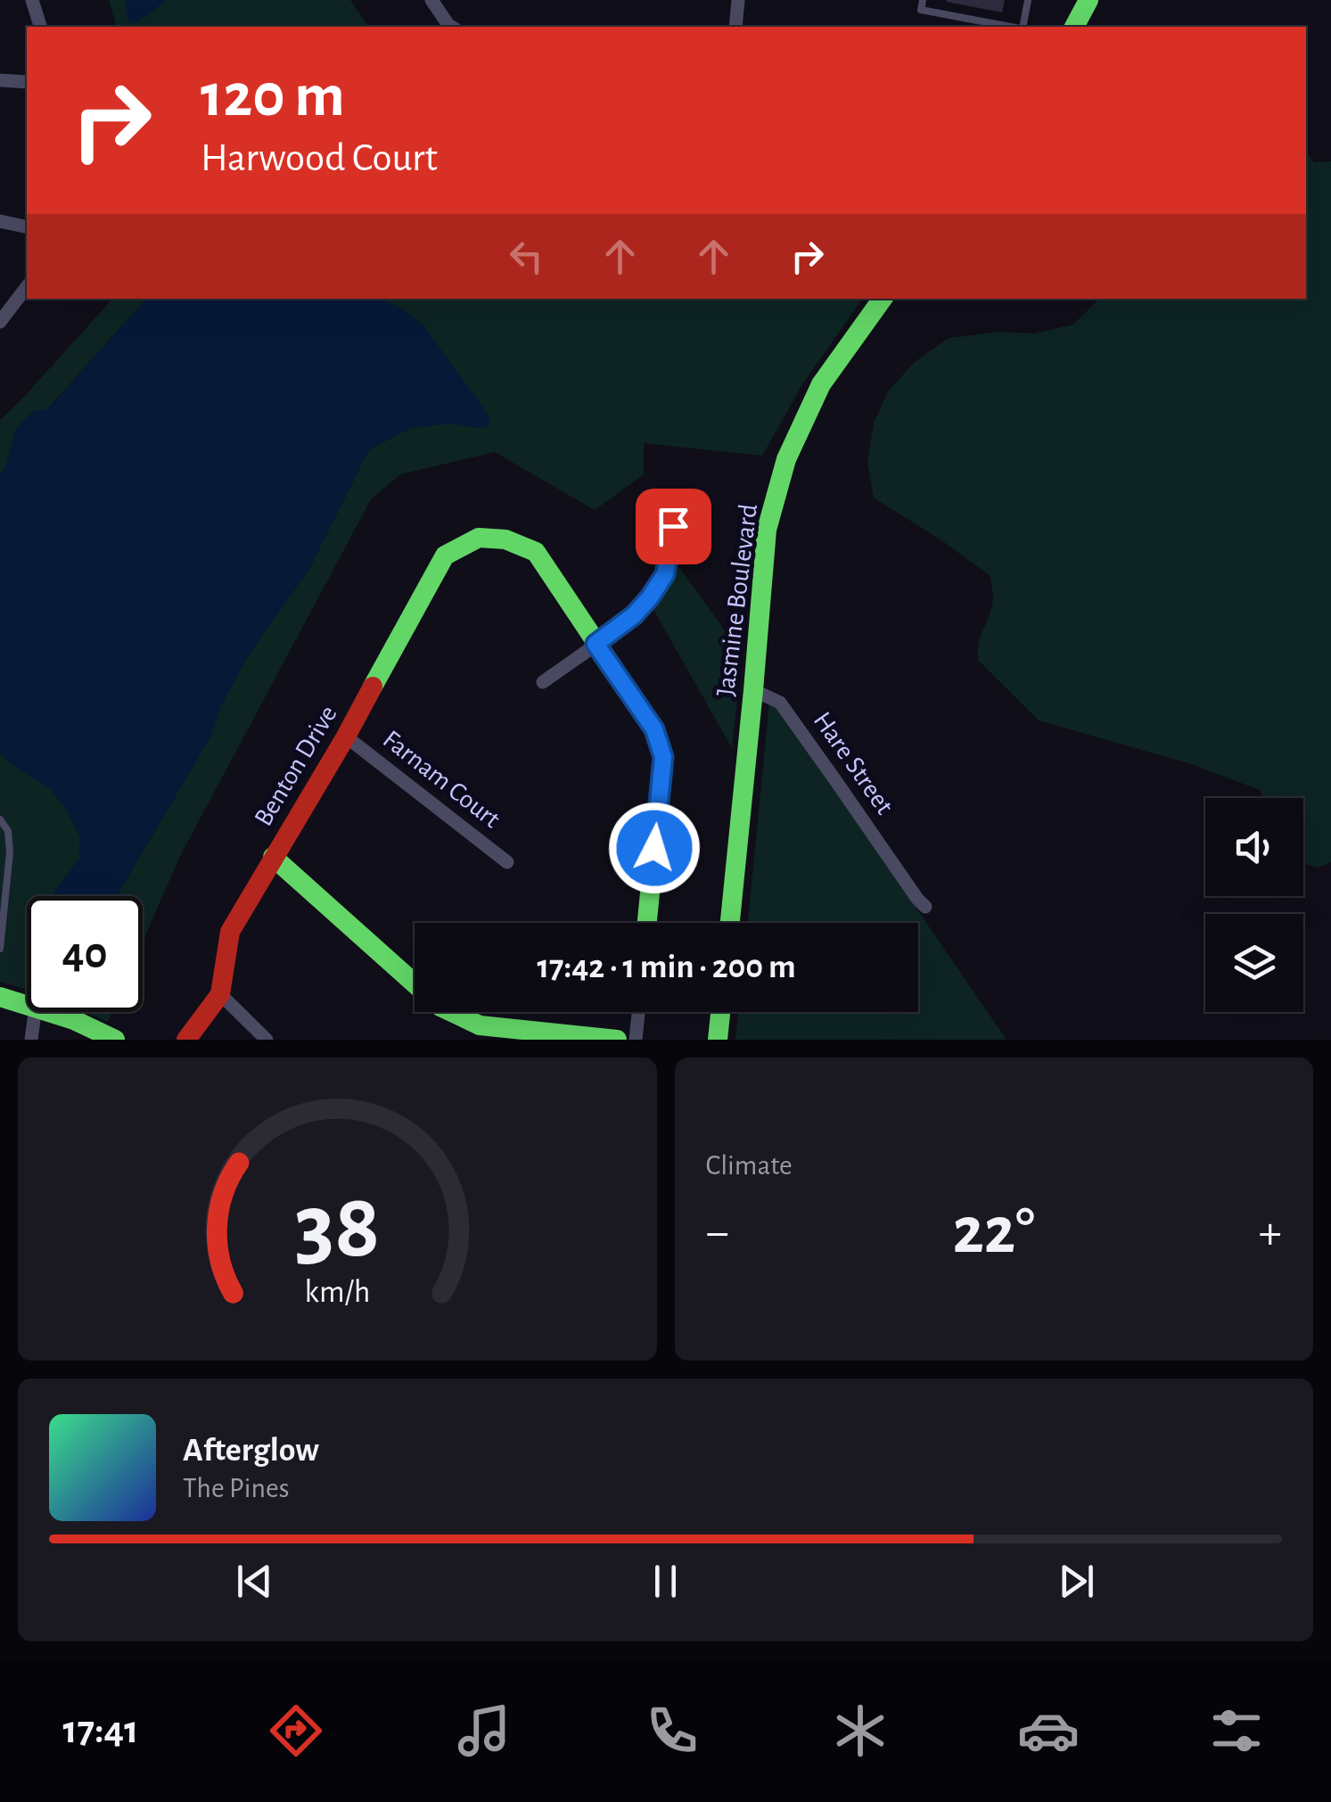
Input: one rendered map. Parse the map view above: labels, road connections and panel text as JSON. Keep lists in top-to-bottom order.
{
  "streets": {
    "street": [
      "Jasmine Boulevard",
      "Hare Street",
      "Benton Drive",
      "Farnam Court"
    ]
  },
  "crossings": [
    ["Jasmine Boulevard", "Hare Street"],
    ["Benton Drive", "Farnam Court"]
  ],
  "page": {
    "turn": ["120 m", "Harwood Court"],
    "limit": "40",
    "trip": "17:42 · 1 min · 200 m",
    "tile": "Climate",
    "heat": ["−", "22°", "+"],
    "song": ["Afterglow", "The Pines"],
    "tabs": "17:41",
    "gauge": ["38", "km/h"]
  }
}
